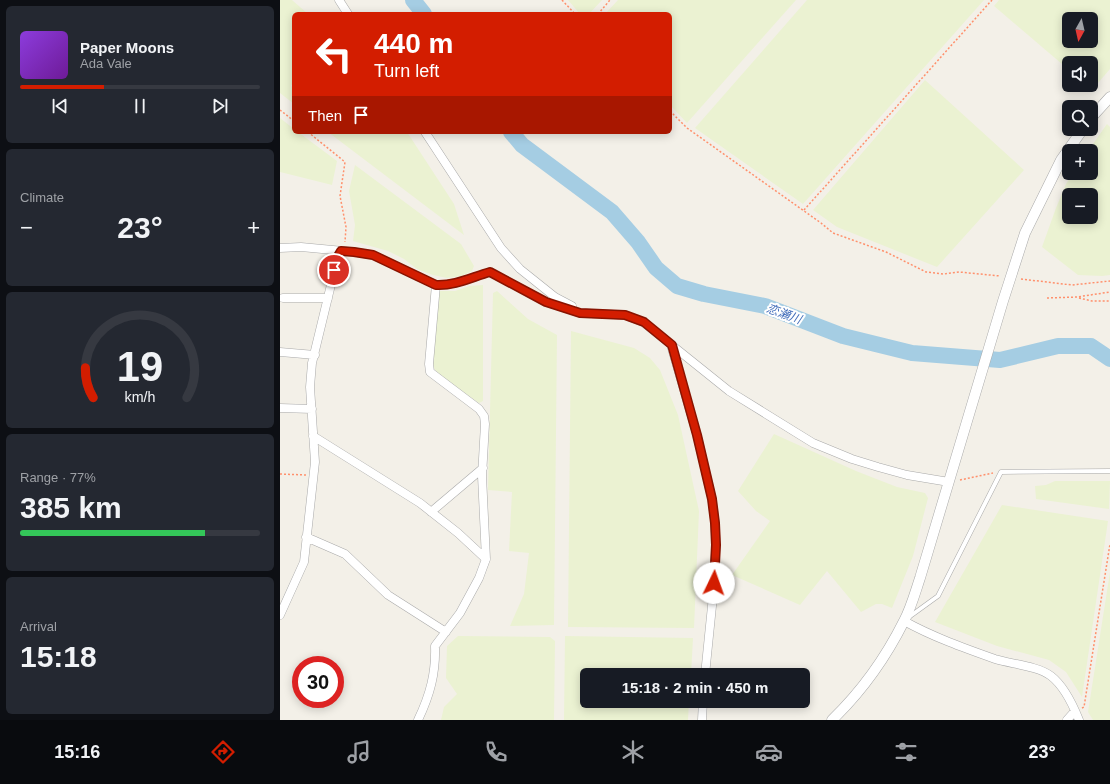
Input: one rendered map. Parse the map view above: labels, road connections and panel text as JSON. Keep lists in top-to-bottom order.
{
  "water": ["恋瀬川"],
  "north": "bottom",
  "page": {
    "map_buttons": ["+", "−"],
    "turn": ["440 m", "Turn left"],
    "song": ["Paper Moons", "Ada Vale"],
    "then": "Then",
    "tile": [
      "Climate",
      ["Range · 77%", "385 km"],
      ["Arrival", "15:18"]
    ],
    "heat": ["−", "23°", "+"],
    "limit": "30",
    "trip": "15:18 · 2 min · 450 m",
    "tabs": ["15:16", "23°"],
    "gauge": ["19", "km/h"]
  }
}
